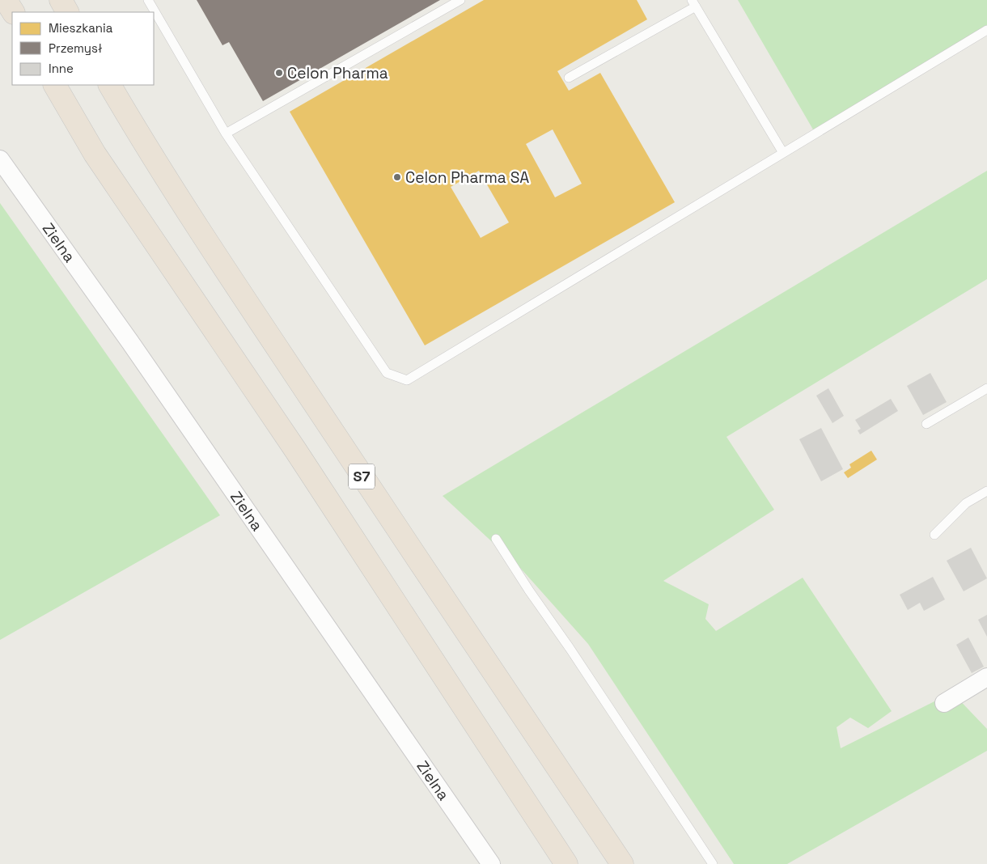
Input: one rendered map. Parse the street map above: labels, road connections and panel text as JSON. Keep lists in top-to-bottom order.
{
  "streets": {
    "highway": ["S7"],
    "street": ["Zielna"]
  },
  "places": ["Celon Pharma", "Celon Pharma SA"],
  "legend": ["Mieszkania", "Przemysł", "Inne"]
}
